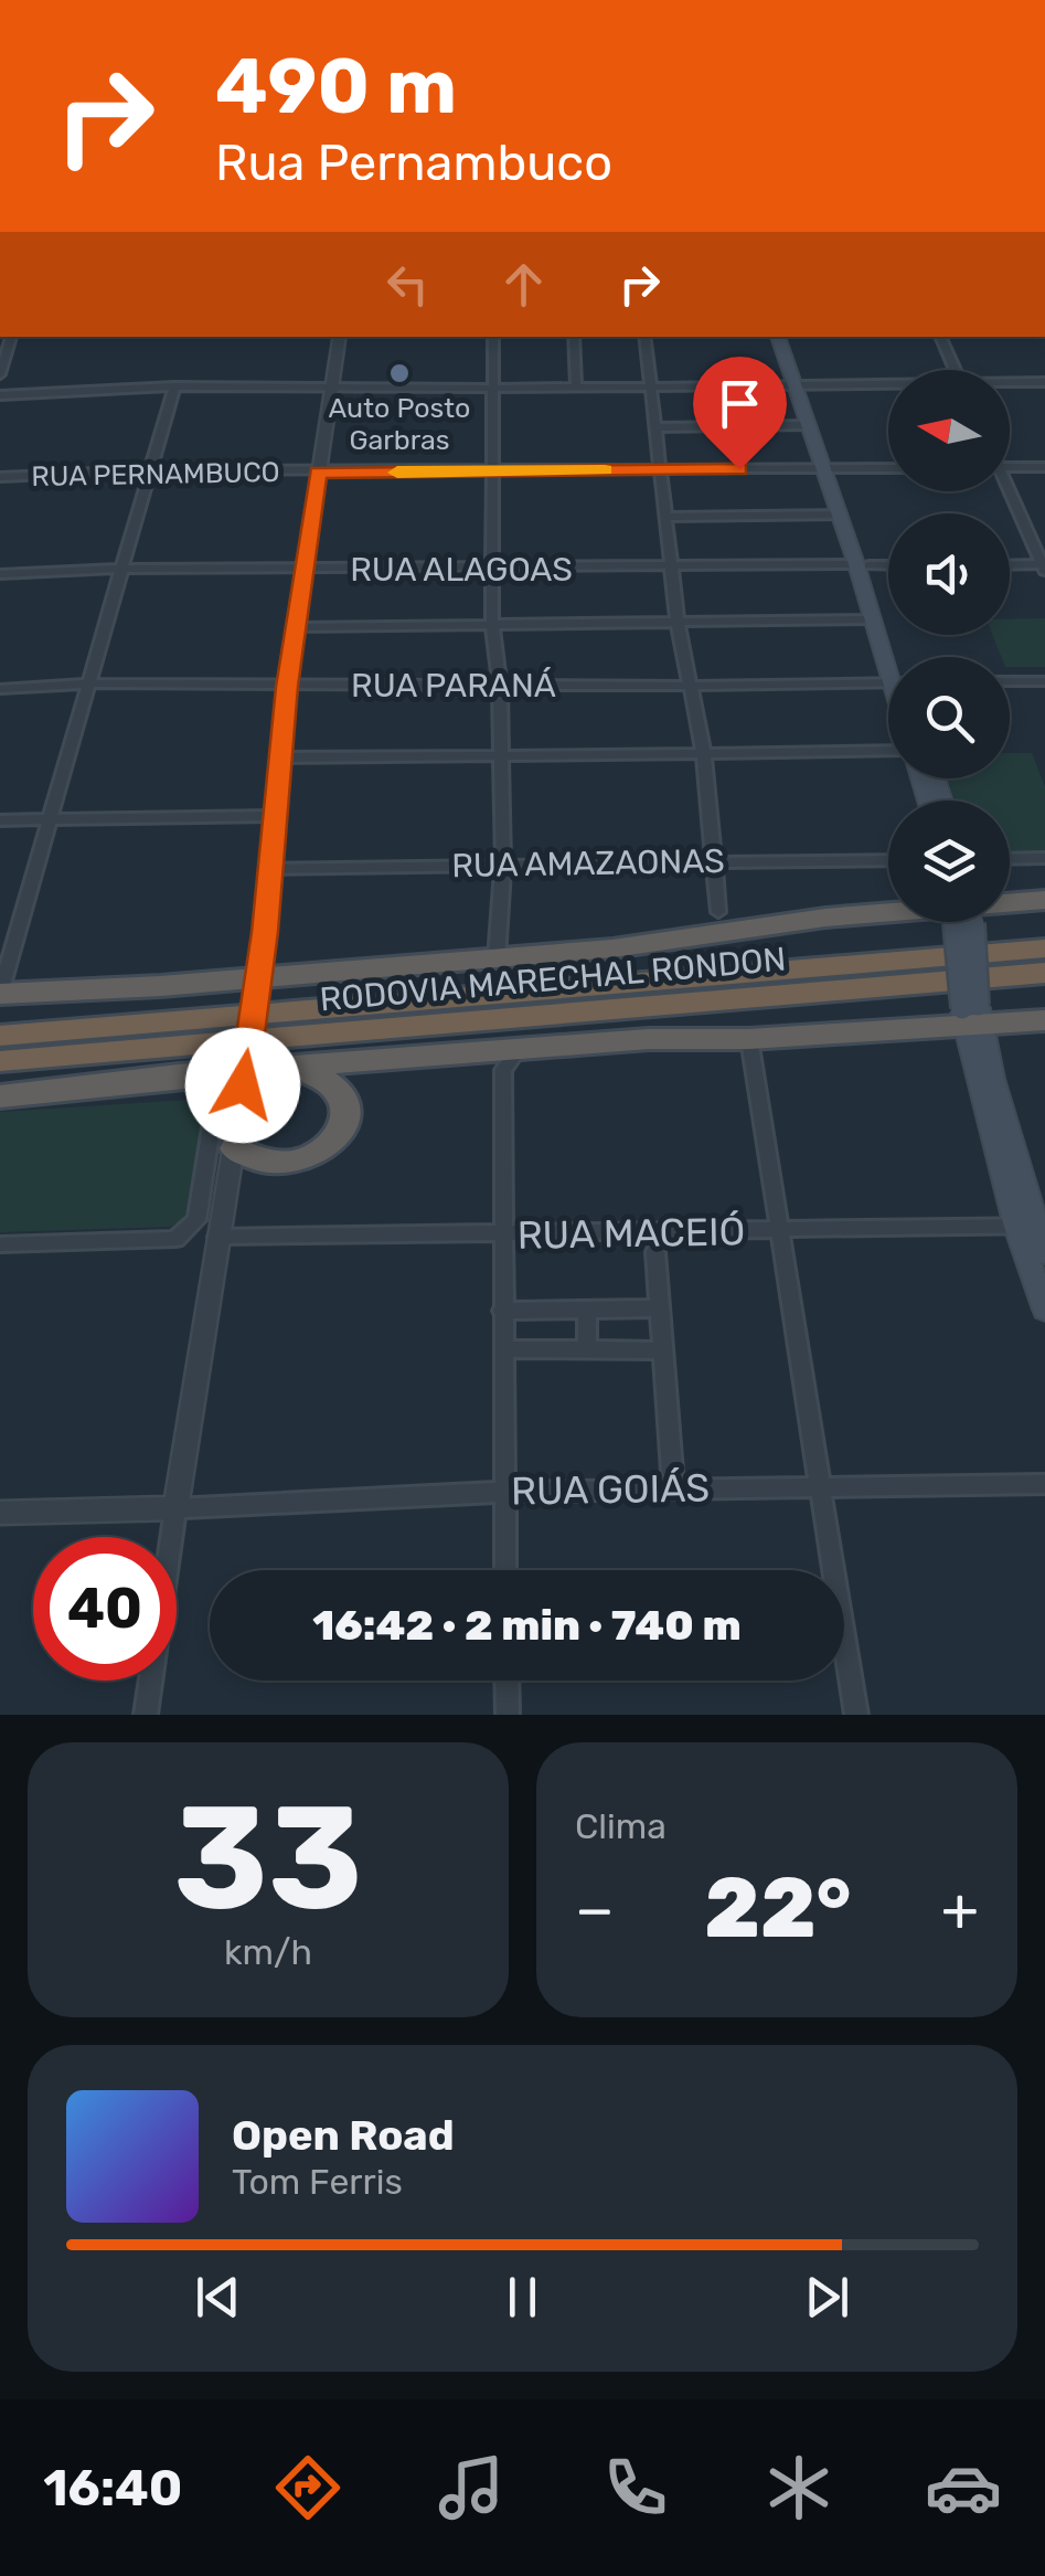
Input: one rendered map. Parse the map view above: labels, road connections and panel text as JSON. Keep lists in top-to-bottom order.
{
  "streets": {
    "highway": ["RODOVIA MARECHAL RONDON"],
    "street": [
      "RUA PERNAMBUCO",
      "RUA ALAGOAS",
      "RUA PARANÁ",
      "RUA AMAZAONAS",
      "RUA MACEIÓ",
      "RUA GOIÁS"
    ]
  },
  "places": ["Auto Posto Garbras"],
  "north": "left",
  "page": {
    "turn": ["490 m", "Rua Pernambuco"],
    "limit": "40",
    "trip": "16:42 · 2 min · 740 m",
    "tile": [
      ["33", "km/h"],
      "Clima"
    ],
    "heat": ["−", "22°", "+"],
    "song": ["Open Road", "Tom Ferris"],
    "tabs": "16:40"
  }
}
